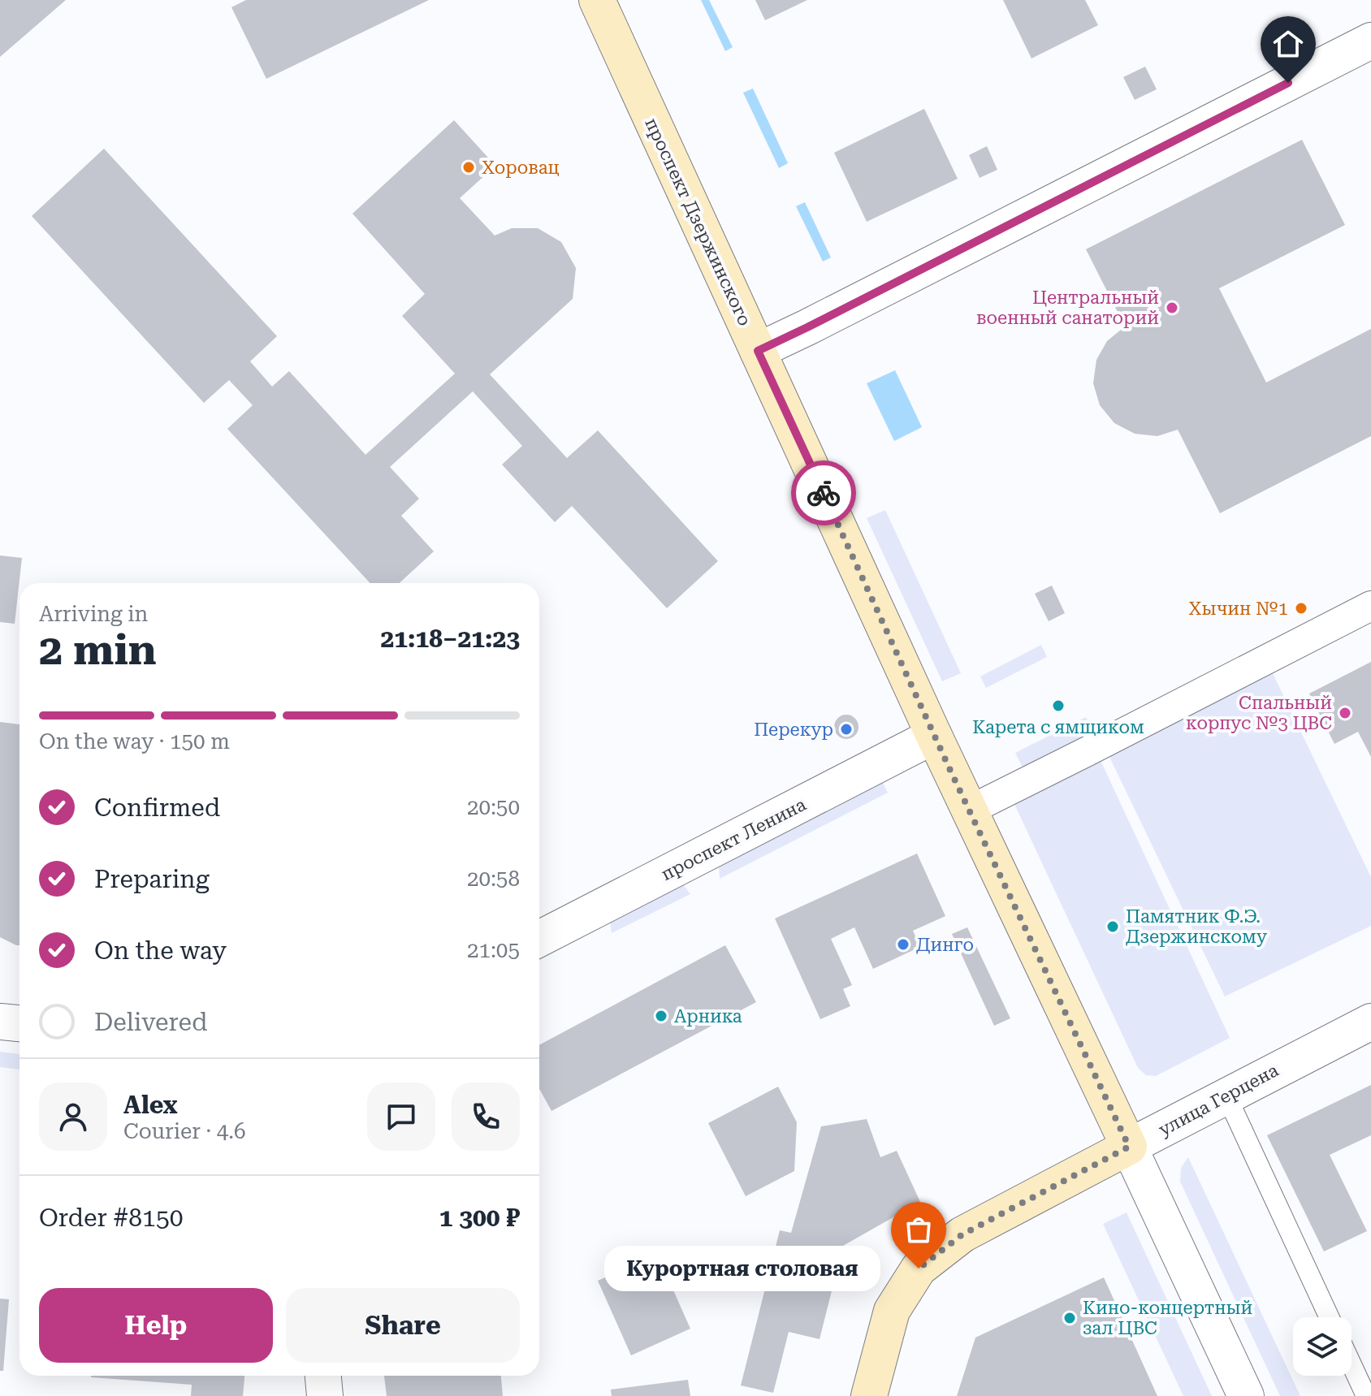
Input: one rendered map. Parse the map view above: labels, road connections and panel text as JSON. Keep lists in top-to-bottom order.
{
  "streets": {
    "main road": ["проспект Дзержинского", "улица Герцена"],
    "street": ["проспект Ленина"]
  },
  "crossings": [
    ["проспект Дзержинского", "проспект Ленина"],
    ["проспект Дзержинского", "улица Герцена"]
  ],
  "places": [
    "Хоровац",
    "Центральный военный санаторий",
    "Хычин №1",
    "Карета с ямщиком",
    "Спальный корпус №3 ЦВС",
    "Перекур",
    "Памятник Ф.Э. Дзержинскому",
    "Динго",
    "Арника",
    "Курортная столовая",
    "Кино-концертный зал ЦВС"
  ],
  "page": {
    "heading": ["2 min", "Arriving in", "21:18–21:23"],
    "panel": [
      "Alex",
      "Courier · 4.6",
      "Order #8150",
      "1 300 ₽"
    ],
    "bar": "On the way · 150 m",
    "list": [
      ["Confirmed", "20:50"],
      ["Preparing", "20:58"],
      ["On the way", "21:05"],
      "Delivered"
    ],
    "bubble": "Курортная столовая",
    "buttons": ["Help", "Share"]
  }
}
